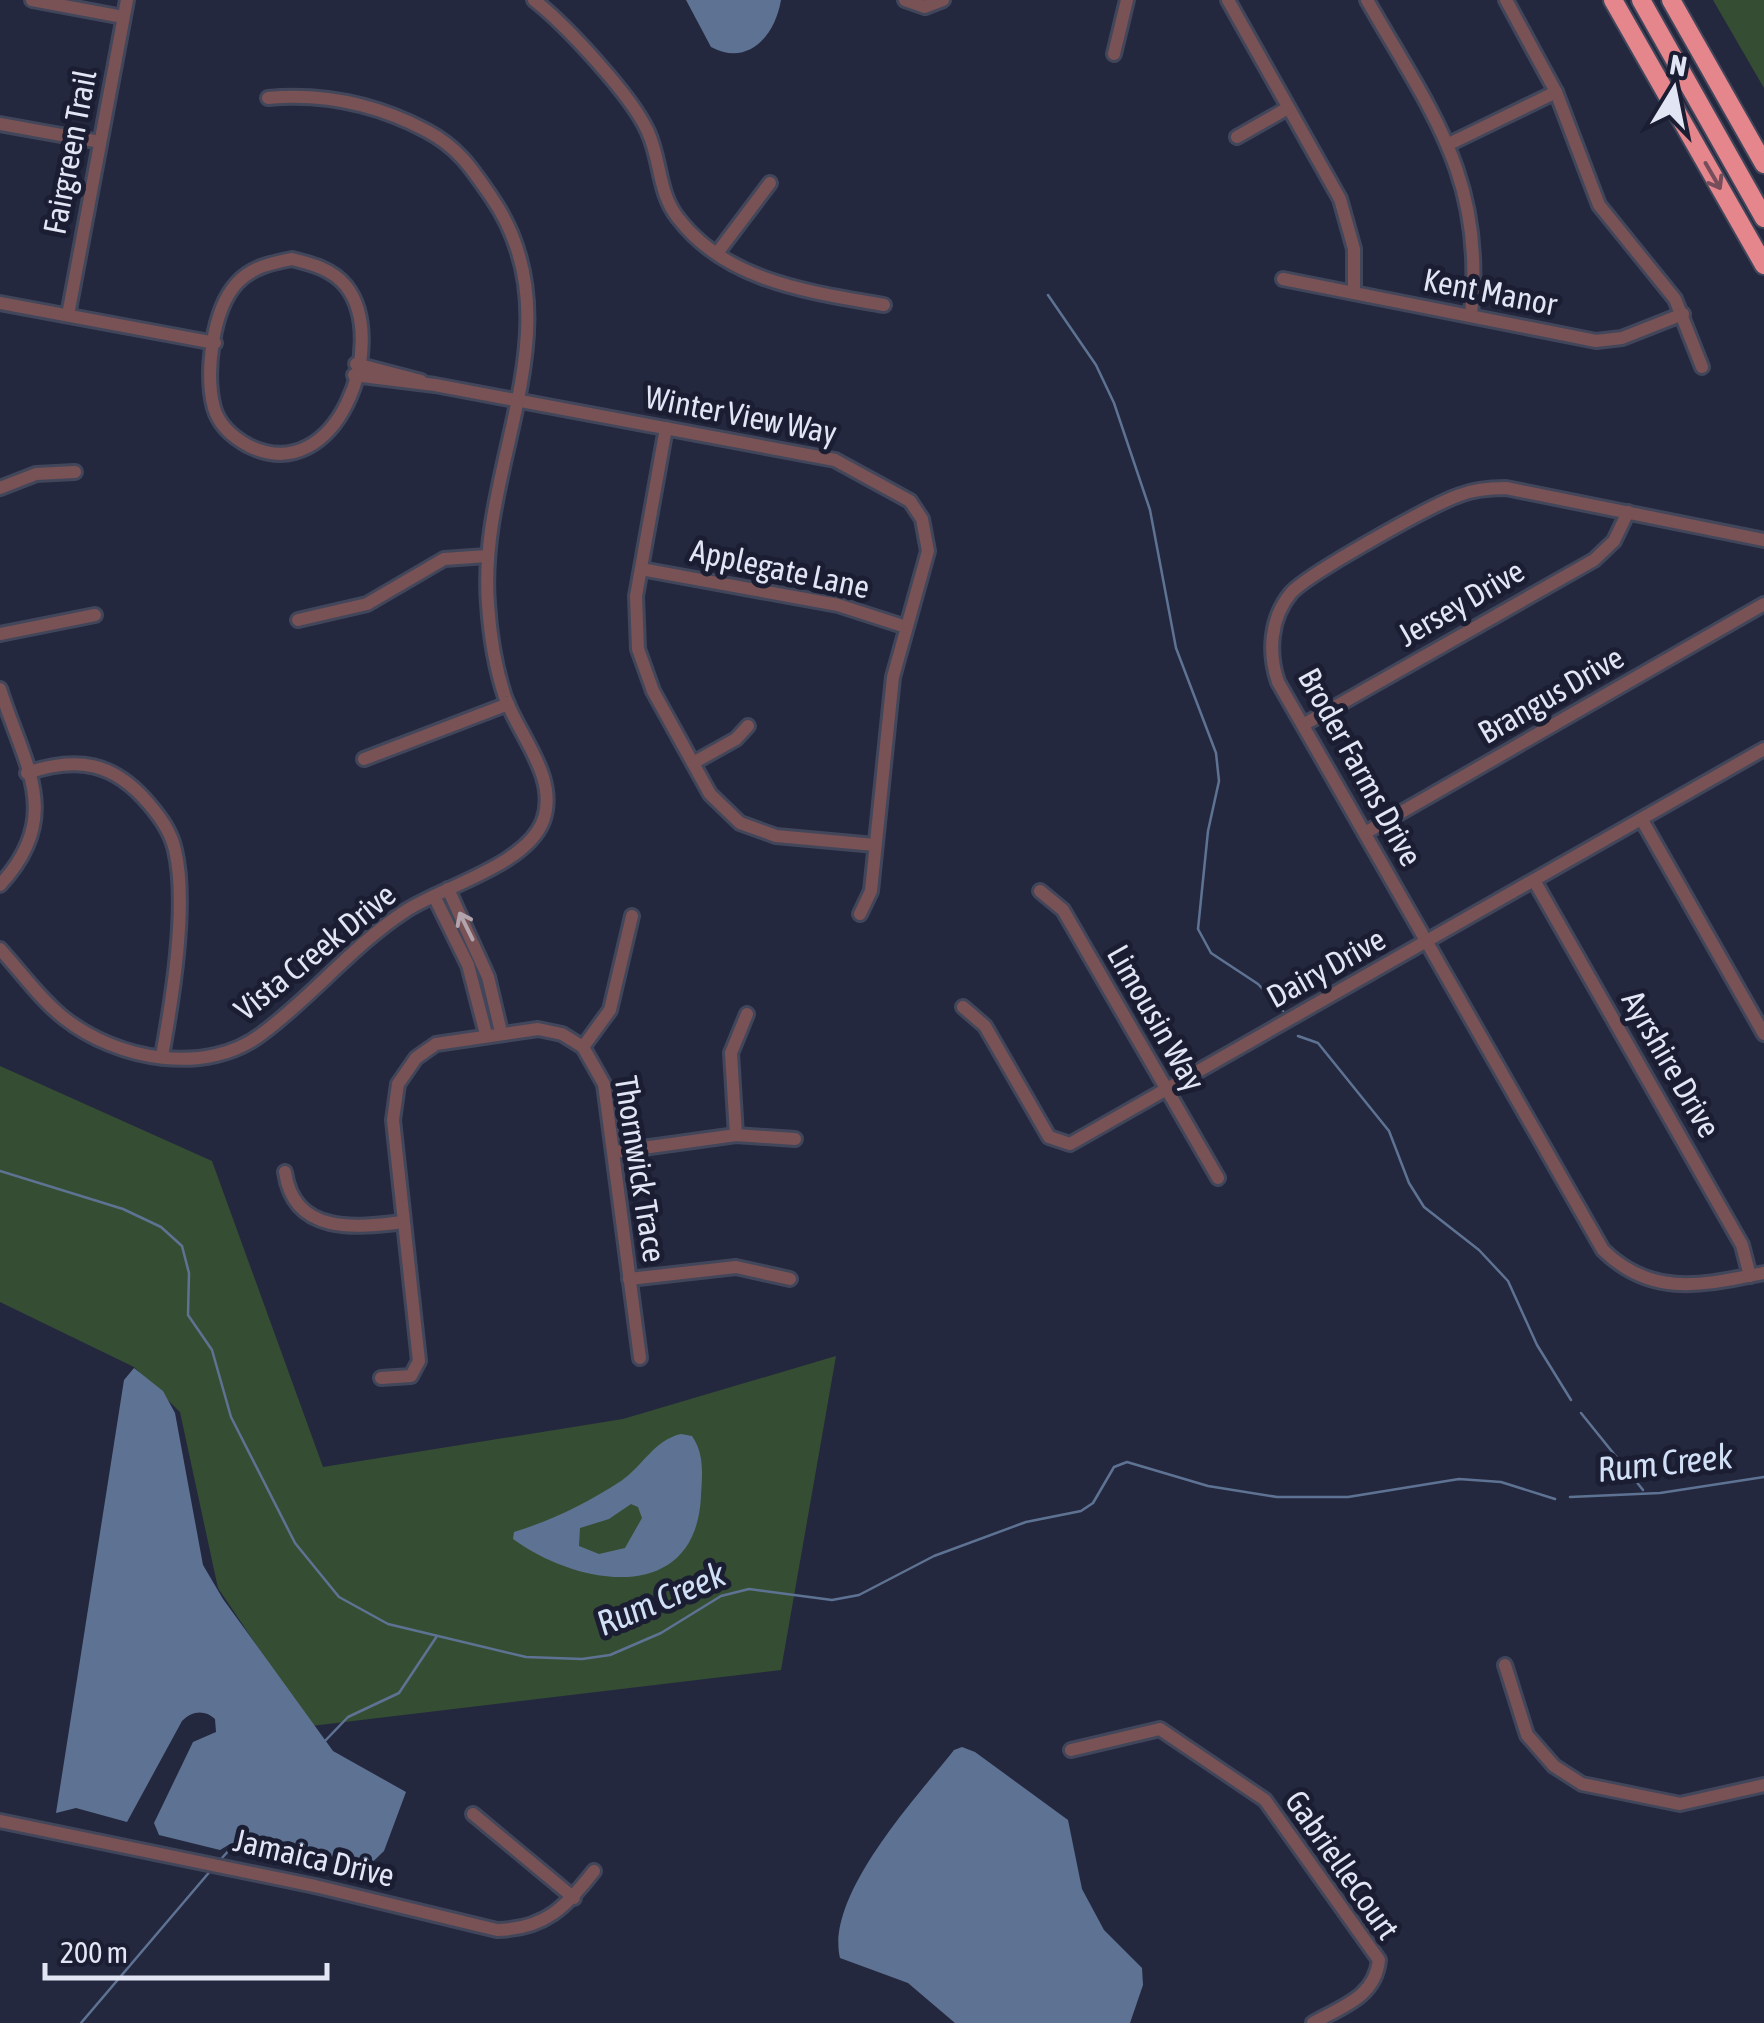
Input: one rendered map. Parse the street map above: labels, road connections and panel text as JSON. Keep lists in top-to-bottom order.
{
  "streets": {
    "street": [
      "Fairgreen Trail",
      "Kent Manor",
      "Winter View Way",
      "Applegate Lane",
      "Jersey Drive",
      "Brangus Drive",
      "Broder Farms Drive",
      "Vista Creek Drive",
      "Dairy Drive",
      "Limousin Way",
      "Ayrshire Drive",
      "Thornwick Trace",
      "Jamaica Drive",
      "GabrielleCourt"
    ]
  },
  "crossings": [
    ["Winter View Way", "Applegate Lane"],
    ["Winter View Way", "Vista Creek Drive"],
    ["Jersey Drive", "Broder Farms Drive"],
    ["Brangus Drive", "Broder Farms Drive"],
    ["Broder Farms Drive", "Dairy Drive"],
    ["Broder Farms Drive", "Ayrshire Drive"],
    ["Dairy Drive", "Limousin Way"],
    ["Dairy Drive", "Ayrshire Drive"]
  ],
  "water": ["Rum Creek"],
  "scale_bar": "200 m",
  "north": "top"
}
